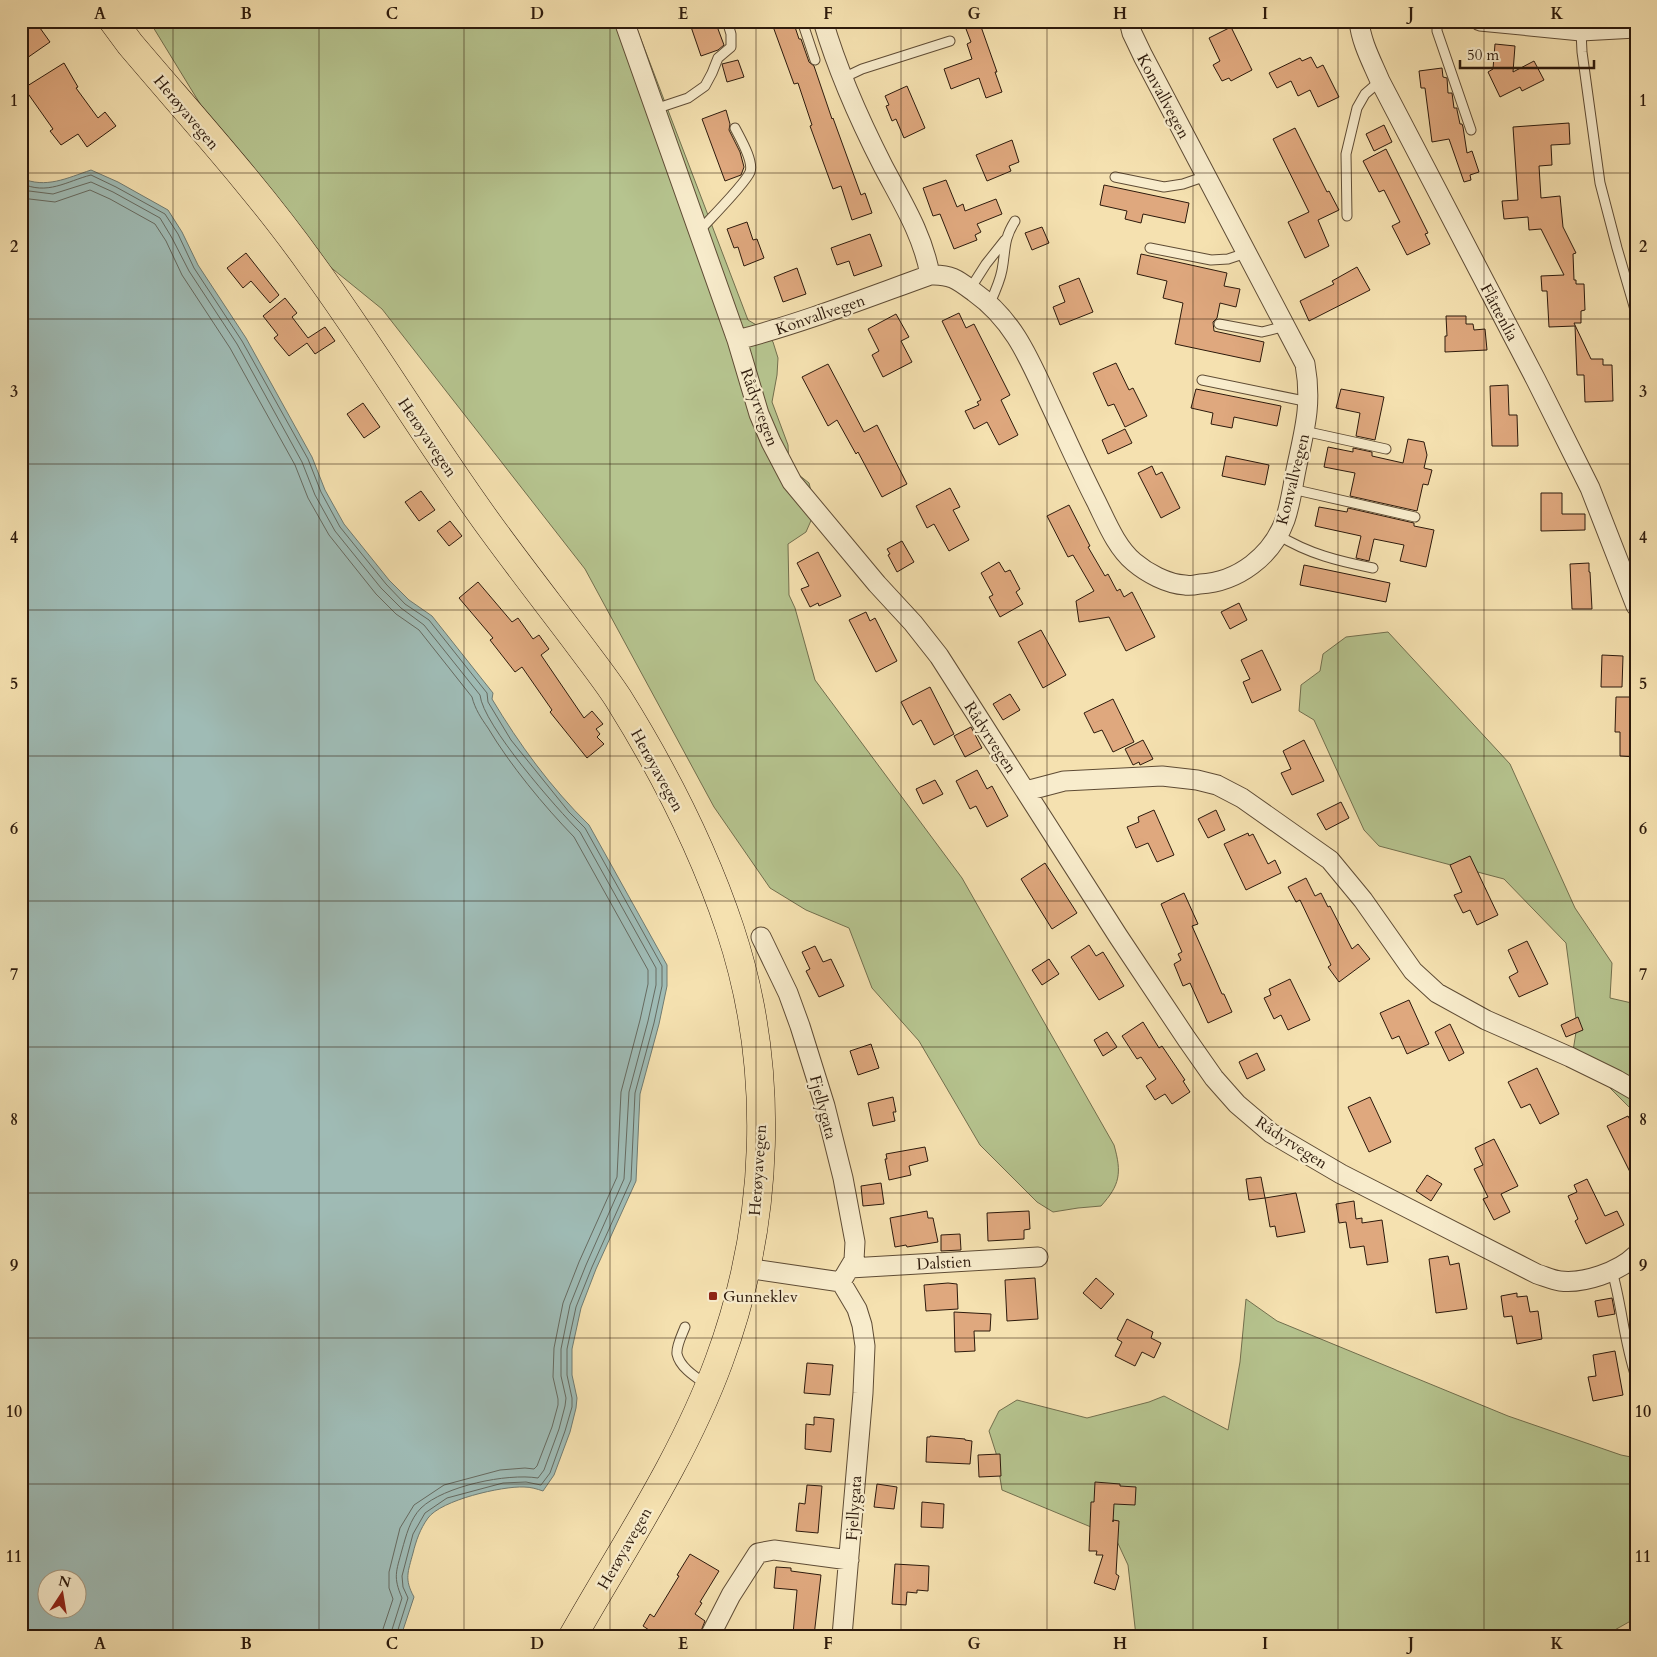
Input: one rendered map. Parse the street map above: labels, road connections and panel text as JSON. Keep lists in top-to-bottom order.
{
  "streets": {
    "highway": ["Herøyavegen"],
    "street": [
      "Konvallvegen",
      "Flåttenlia",
      "Rådyrvegen",
      "Fjellygata",
      "Dalstien"
    ]
  },
  "crossings": [
    ["Konvallvegen", "Rådyrvegen"],
    ["Fjellygata", "Dalstien"]
  ],
  "places": {
    "transit": ["Gunneklev"]
  },
  "scale_bar": "50 m",
  "north": "top",
  "grid": {
    "columns": [
      "A",
      "B",
      "C",
      "D",
      "E",
      "F",
      "G",
      "H",
      "I",
      "J",
      "K"
    ],
    "rows": [
      "1",
      "2",
      "3",
      "4",
      "5",
      "6",
      "7",
      "8",
      "9",
      "10",
      "11"
    ]
  }
}
